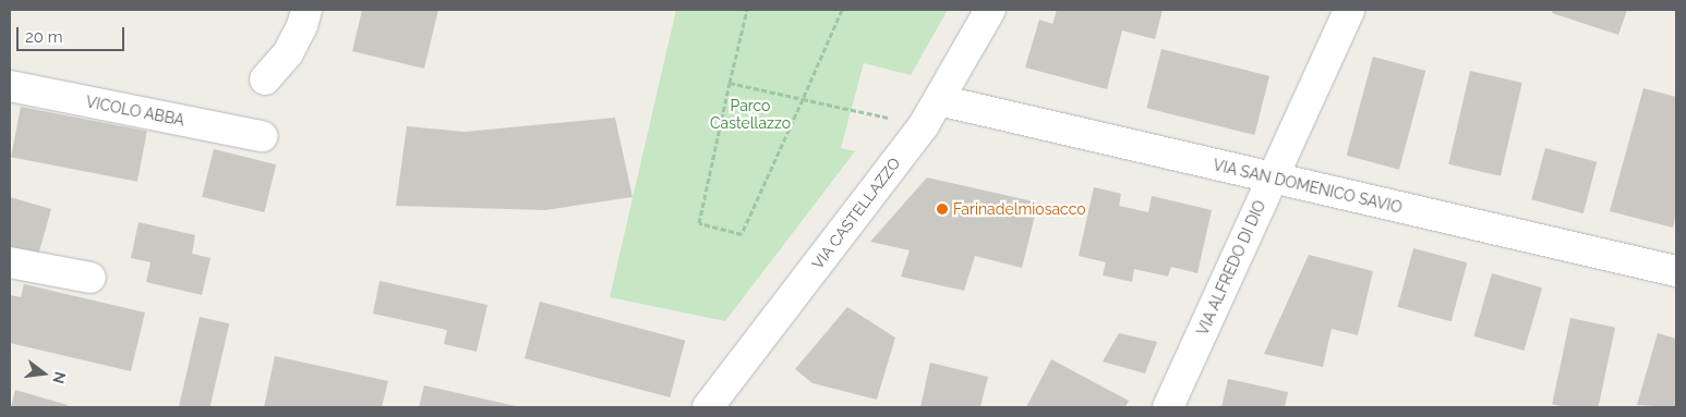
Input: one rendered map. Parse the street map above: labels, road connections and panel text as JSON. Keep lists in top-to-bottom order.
{
  "streets": {
    "street": [
      "VICOLO ABBA",
      "VIA SAN DOMENICO SAVIO",
      "VIA CASTELLAZZO",
      "VIA ALFREDO DI DIO"
    ]
  },
  "crossings": [
    ["VIA SAN DOMENICO SAVIO", "VIA CASTELLAZZO"],
    ["VIA SAN DOMENICO SAVIO", "VIA ALFREDO DI DIO"]
  ],
  "parks": ["Parco Castellazzo"],
  "places": ["Farinadelmiosacco"],
  "scale_bar": "20 m",
  "north": "right"
}
